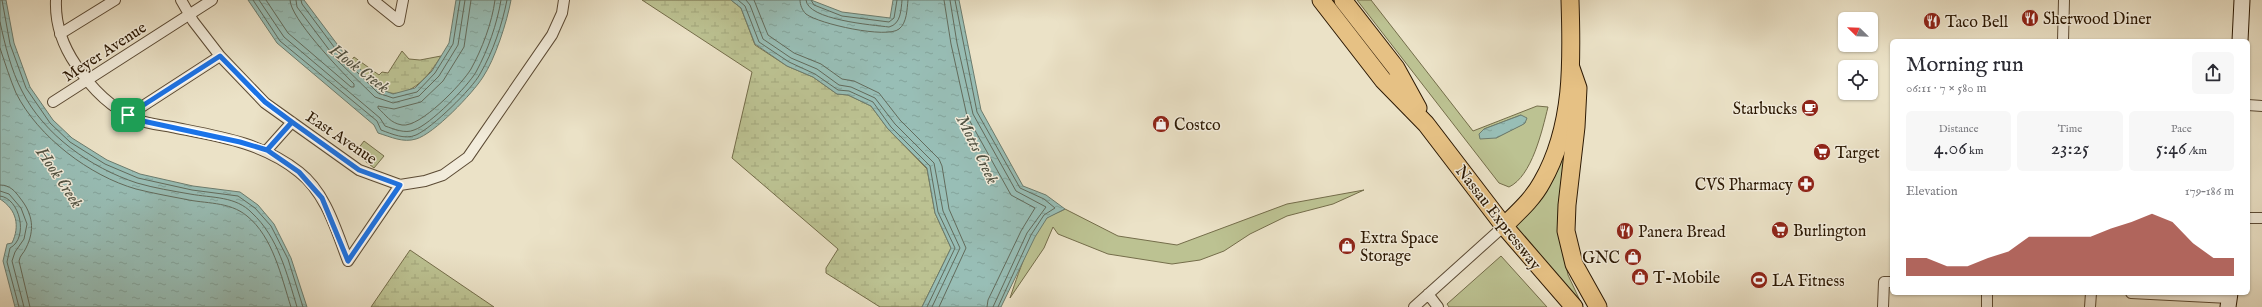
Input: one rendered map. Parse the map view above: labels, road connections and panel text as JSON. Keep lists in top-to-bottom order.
{
  "streets": {
    "main road": ["Nassau Expressway"],
    "street": ["Meyer Avenue", "East Avenue"]
  },
  "crossings": [
    ["Meyer Avenue", "East Avenue"]
  ],
  "water": ["Hook Creek", "Motts Creek"],
  "places": {
    "restaurant": ["Sherwood Diner", "Taco Bell", "Panera Bread"],
    "cafe": ["Starbucks"],
    "shop": [
      "Costco",
      "Extra Space Storage",
      "GNC",
      "T-Mobile"
    ],
    "supermarket": ["Target", "Burlington"],
    "pharmacy": ["CVS Pharmacy"],
    "sports": ["LA Fitness"]
  },
  "north": "top left",
  "page": {
    "heading": ["Morning run", "06:11 · 7 × 580 m"],
    "stats": [
      ["Distance", "4.06 km"],
      ["Time", "23:25"],
      ["Pace", "5:46 /km"]
    ],
    "chart": ["Elevation", "179–186 m"]
  }
}
